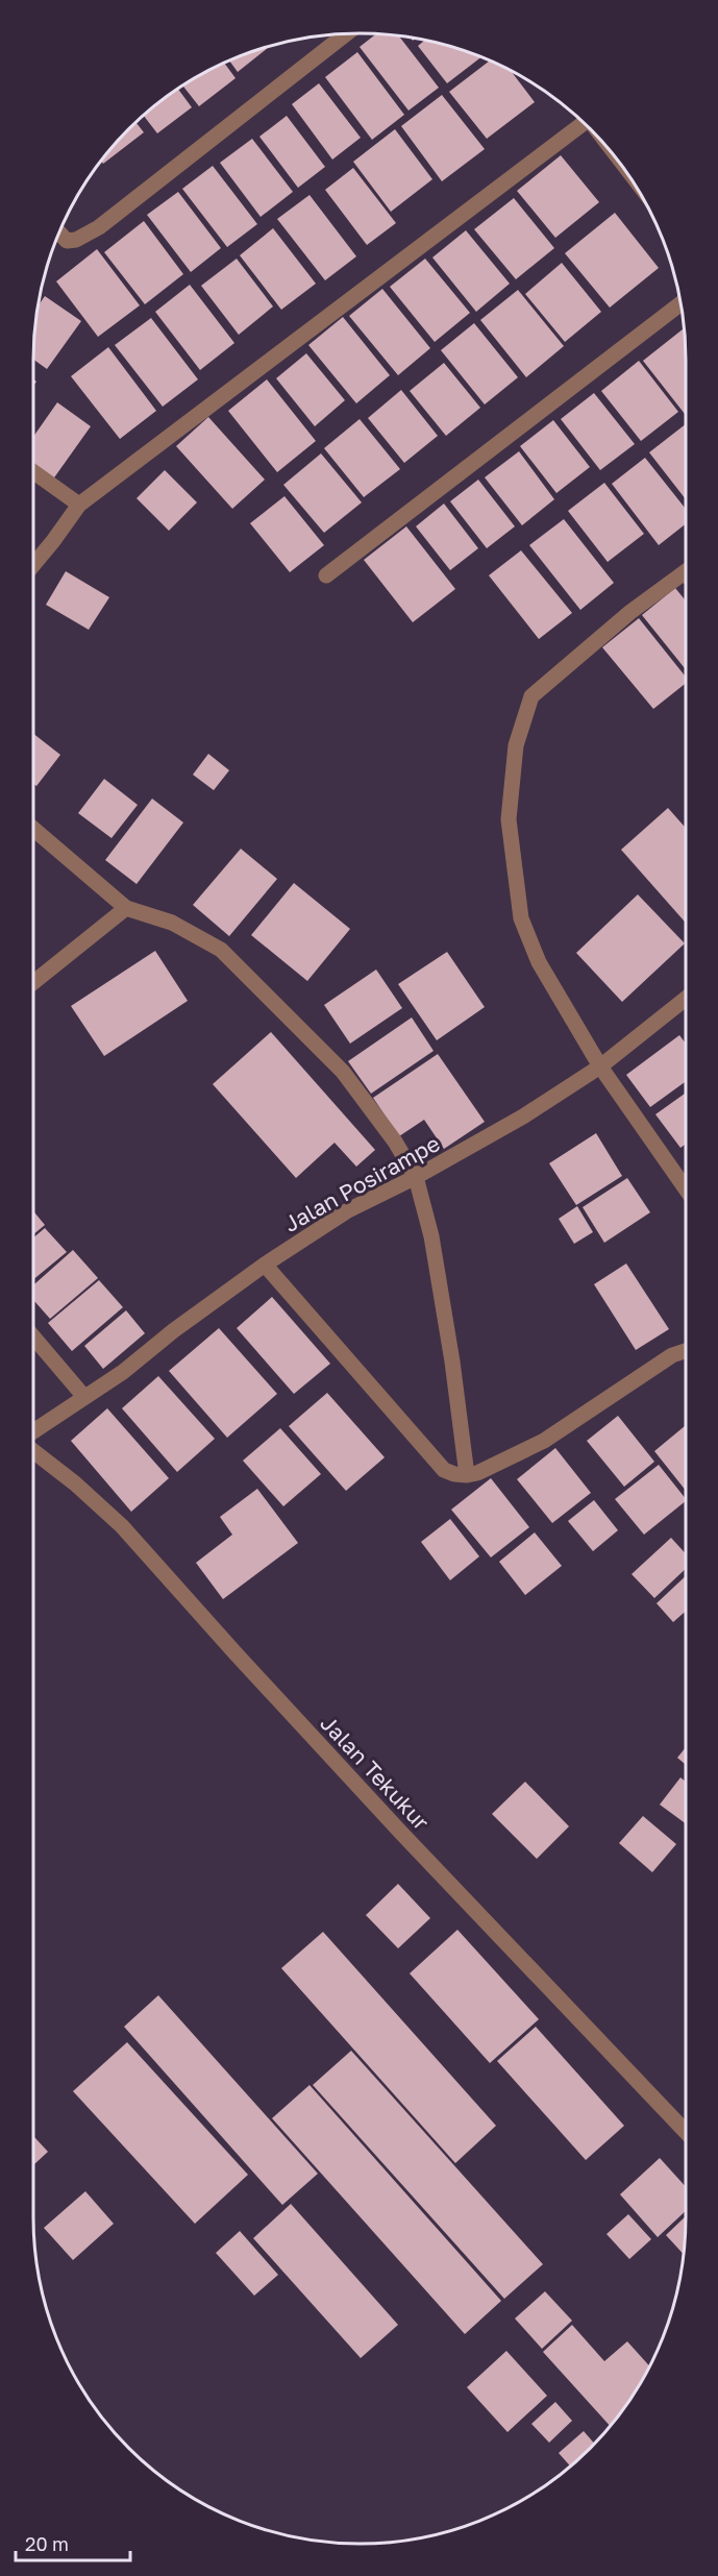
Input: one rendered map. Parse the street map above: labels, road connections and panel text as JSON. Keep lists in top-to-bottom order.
{
  "streets": {
    "street": ["Jalan Posirampe", "Jalan Tekukur"]
  },
  "scale_bar": "20 m"
}
